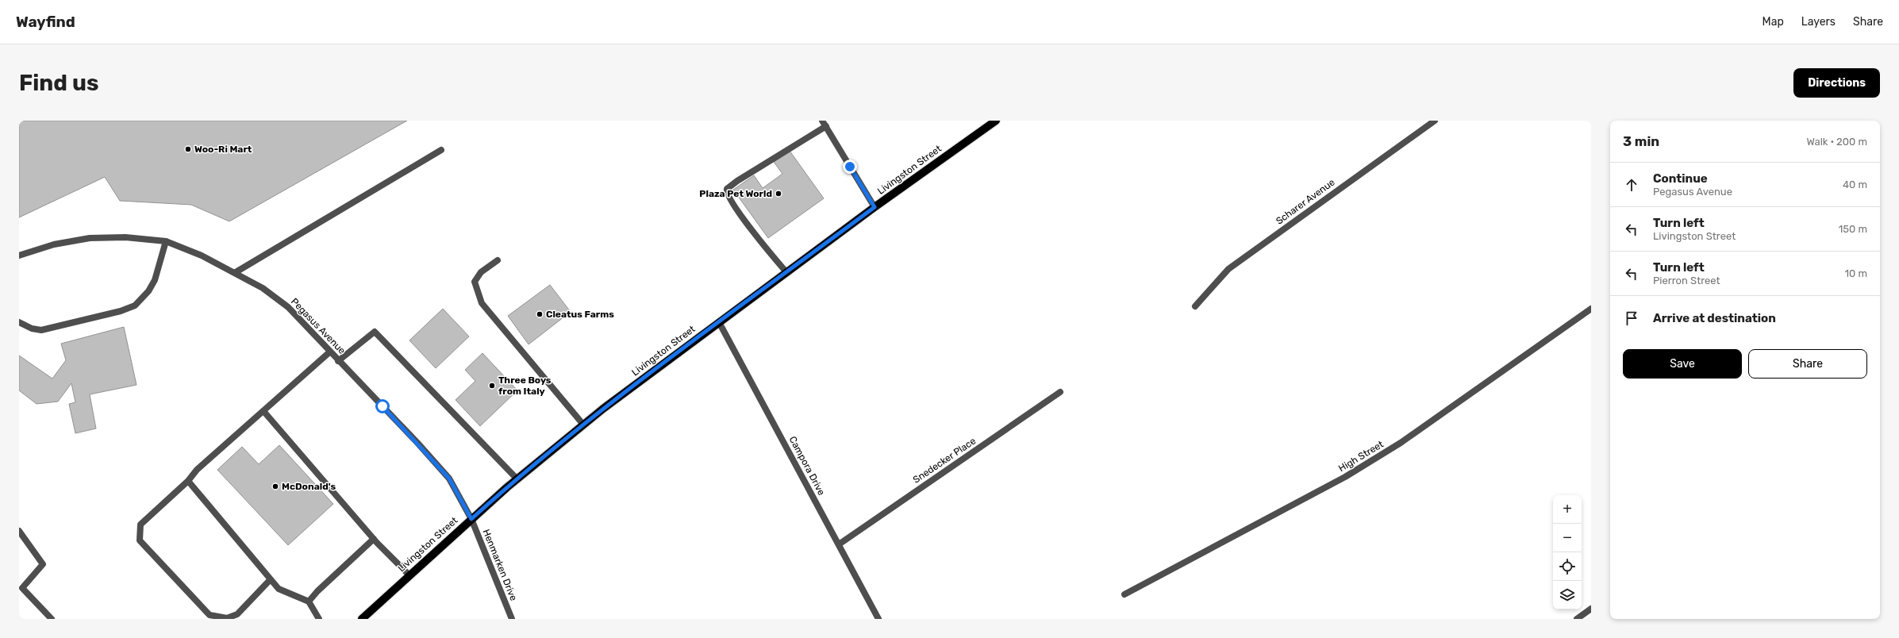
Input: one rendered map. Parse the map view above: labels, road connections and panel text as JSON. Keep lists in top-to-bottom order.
{
  "streets": {
    "main road": ["Livingston Street"],
    "street": [
      "Scharer Avenue",
      "Pegasus Avenue",
      "High Street",
      "Snedecker Place",
      "Campora Drive",
      "Henmarken Drive"
    ]
  },
  "crossings": [
    ["Livingston Street", "Pegasus Avenue"],
    ["Livingston Street", "Campora Drive"],
    ["Livingston Street", "Henmarken Drive"],
    ["Pegasus Avenue", "Henmarken Drive"],
    ["Snedecker Place", "Campora Drive"]
  ],
  "places": [
    "Woo-Ri Mart",
    "Plaza Pet World",
    "Cleatus Farms",
    "Three Boys from Italy",
    "McDonald's"
  ],
  "page": {
    "header": "Wayfind",
    "nav": ["Map", "Layers", "Share"],
    "buttons": [
      "Directions",
      ["Save", "Share"]
    ],
    "title": "Find us",
    "heading": ["3 min", "Walk · 200 m"],
    "list": [
      ["Continue", "Pegasus Avenue", "40 m"],
      ["Turn left", "Livingston Street", "150 m"],
      ["Turn left", "Pierron Street", "10 m"],
      "Arrive at destination"
    ],
    "map_buttons": ["+", "−"]
  }
}
